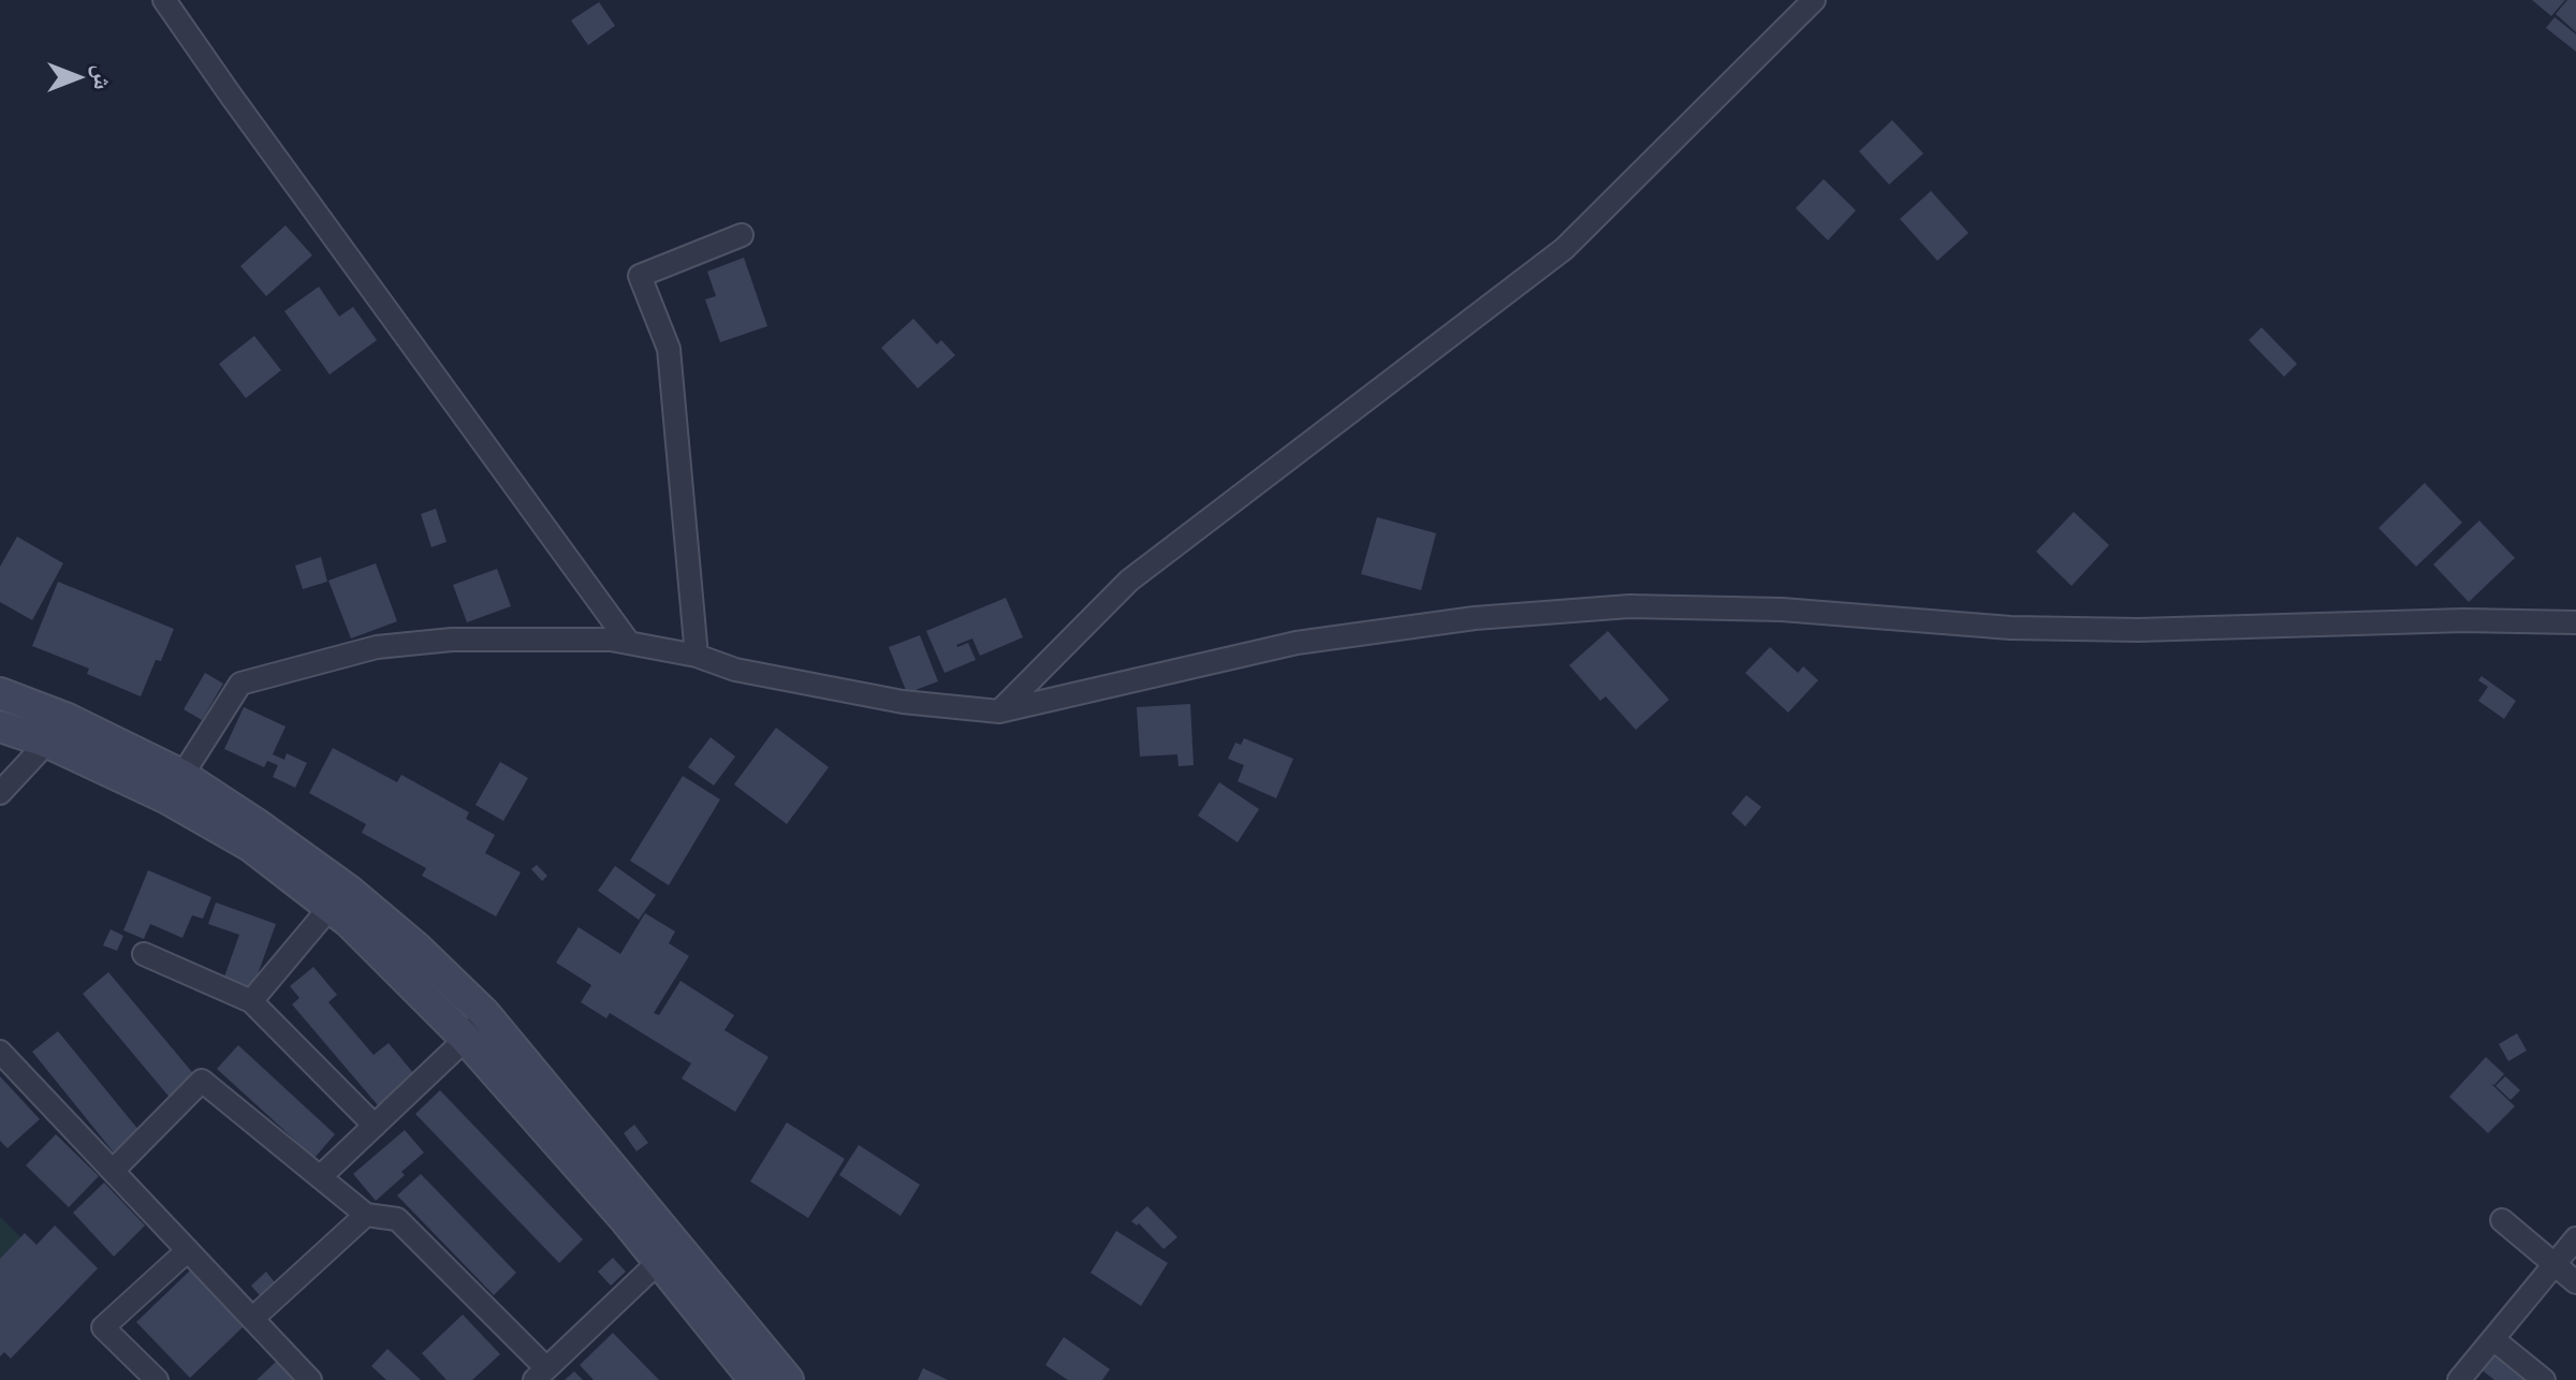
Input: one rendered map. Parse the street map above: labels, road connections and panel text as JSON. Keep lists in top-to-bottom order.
{
  "north": "right"
}
